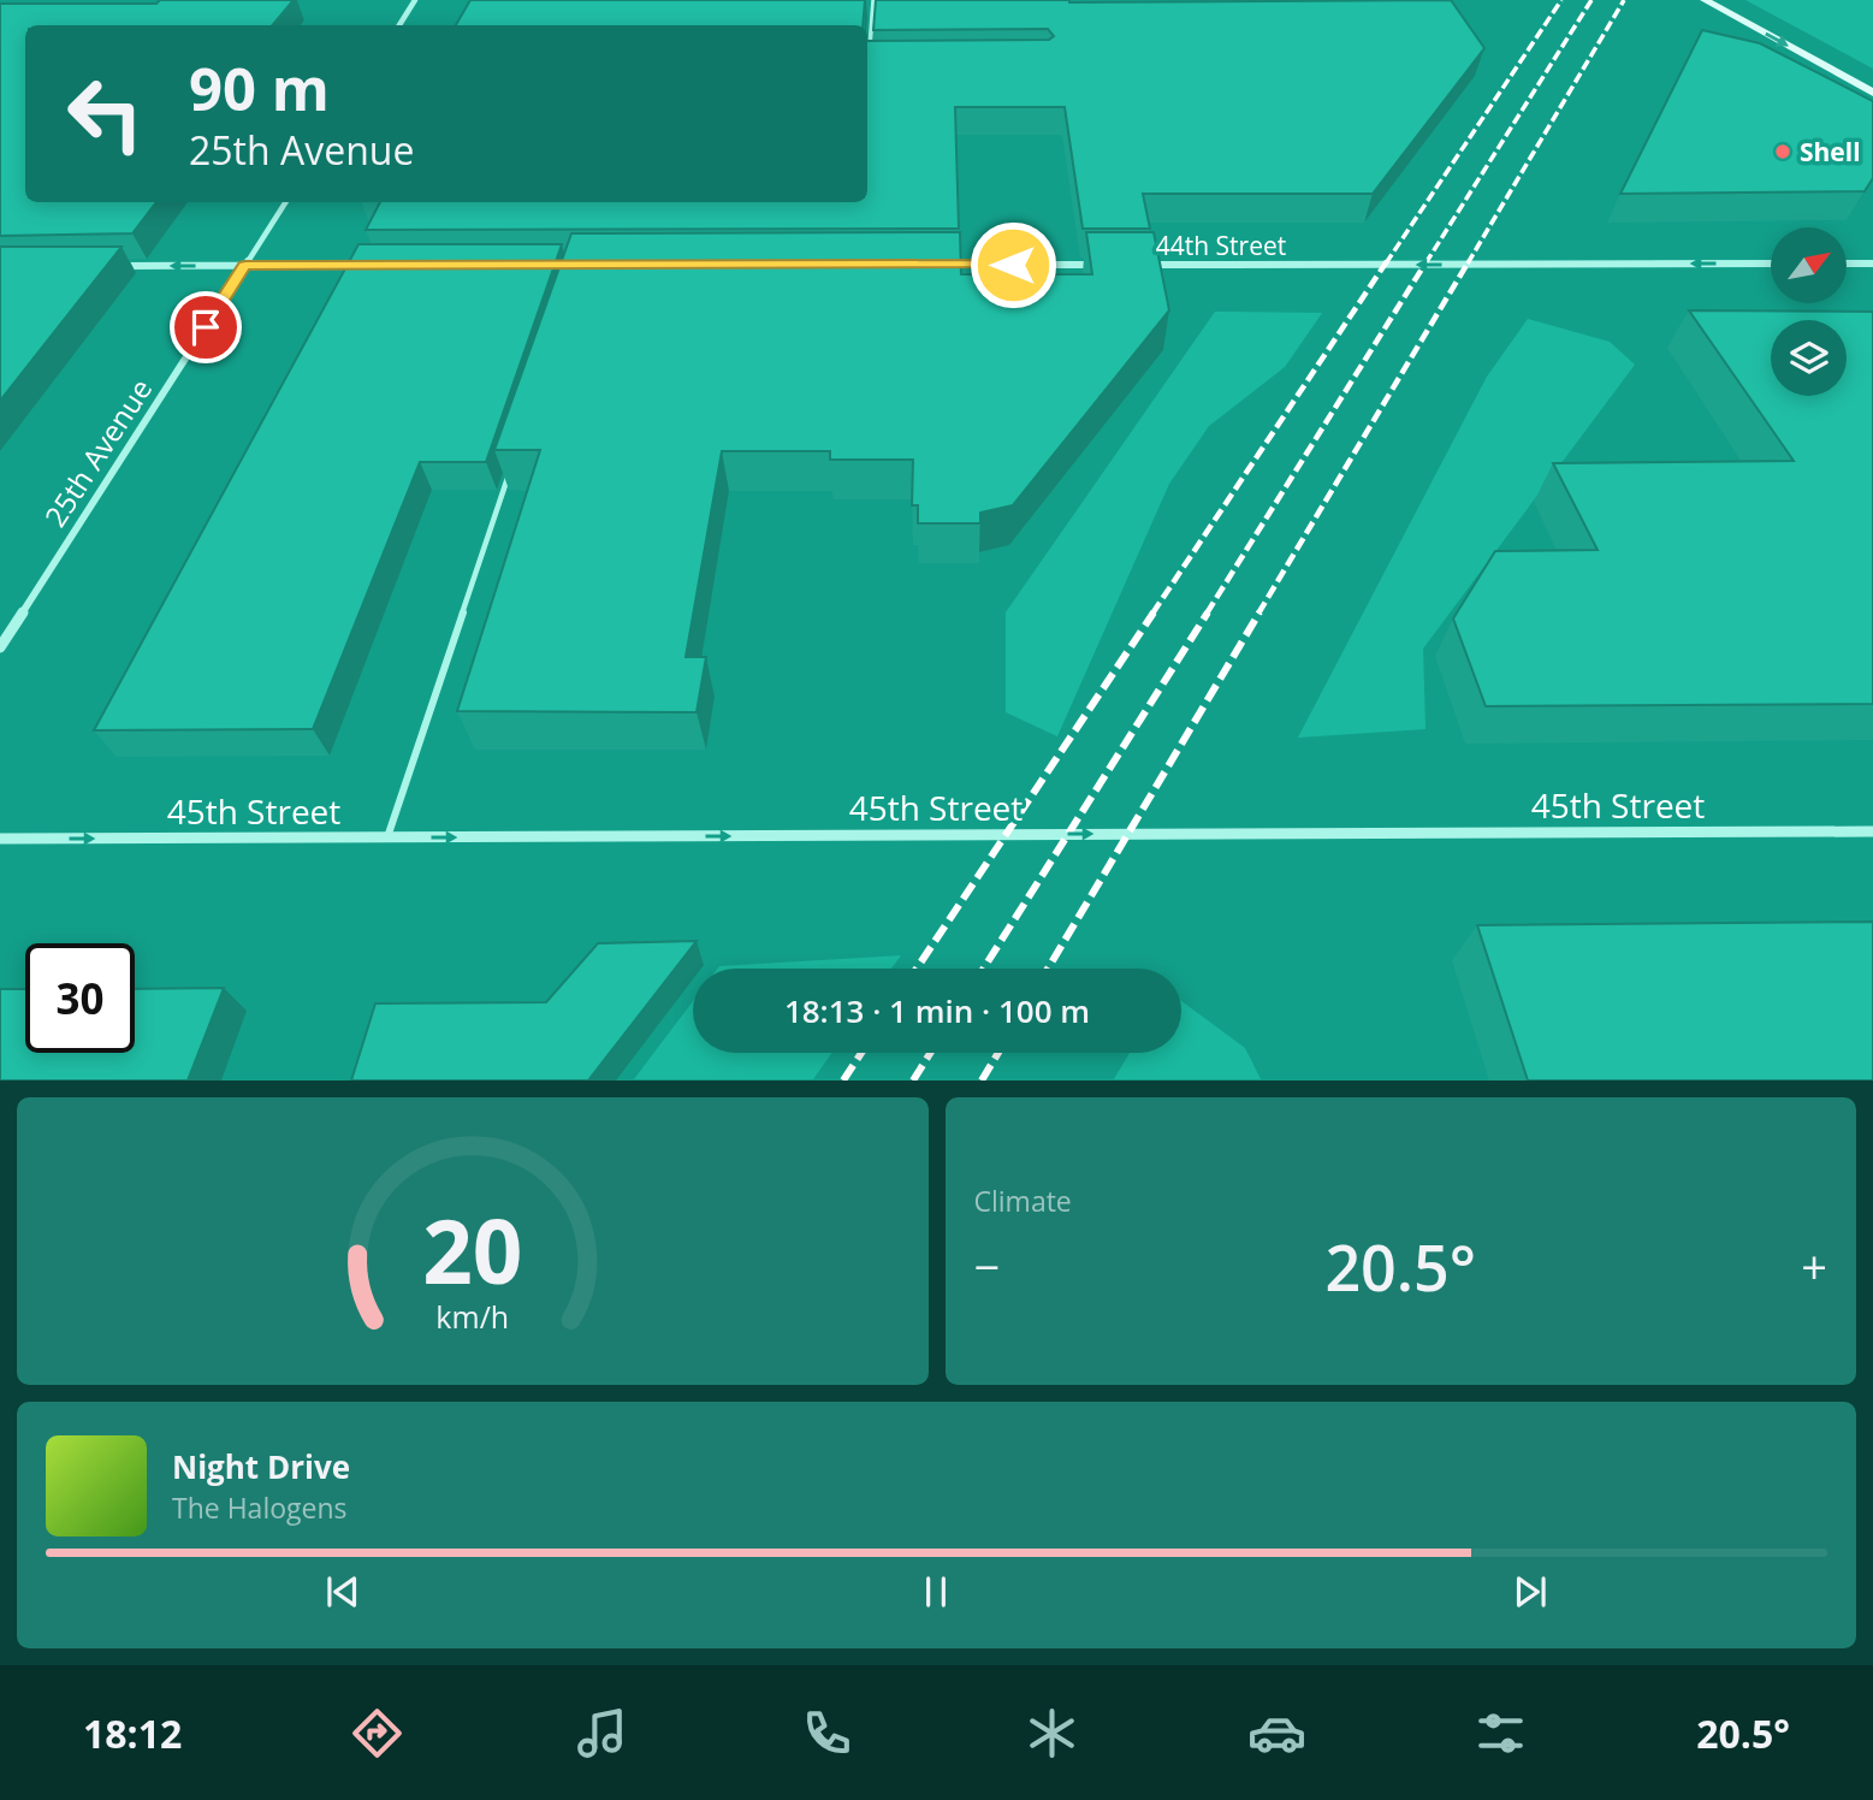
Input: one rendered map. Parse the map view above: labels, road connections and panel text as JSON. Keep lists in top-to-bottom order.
{
  "streets": {
    "street": ["44th Street", "25th Avenue", "45th Street"]
  },
  "one_way": ["44th Street", "45th Street"],
  "places": ["Shell"],
  "north": "top right",
  "page": {
    "turn": ["90 m", "25th Avenue"],
    "limit": "30",
    "trip": "18:13 · 1 min · 100 m",
    "tile": "Climate",
    "heat": ["−", "20.5°", "+"],
    "song": ["Night Drive", "The Halogens"],
    "tabs": ["18:12", "20.5°"],
    "gauge": ["20", "km/h"]
  }
}
